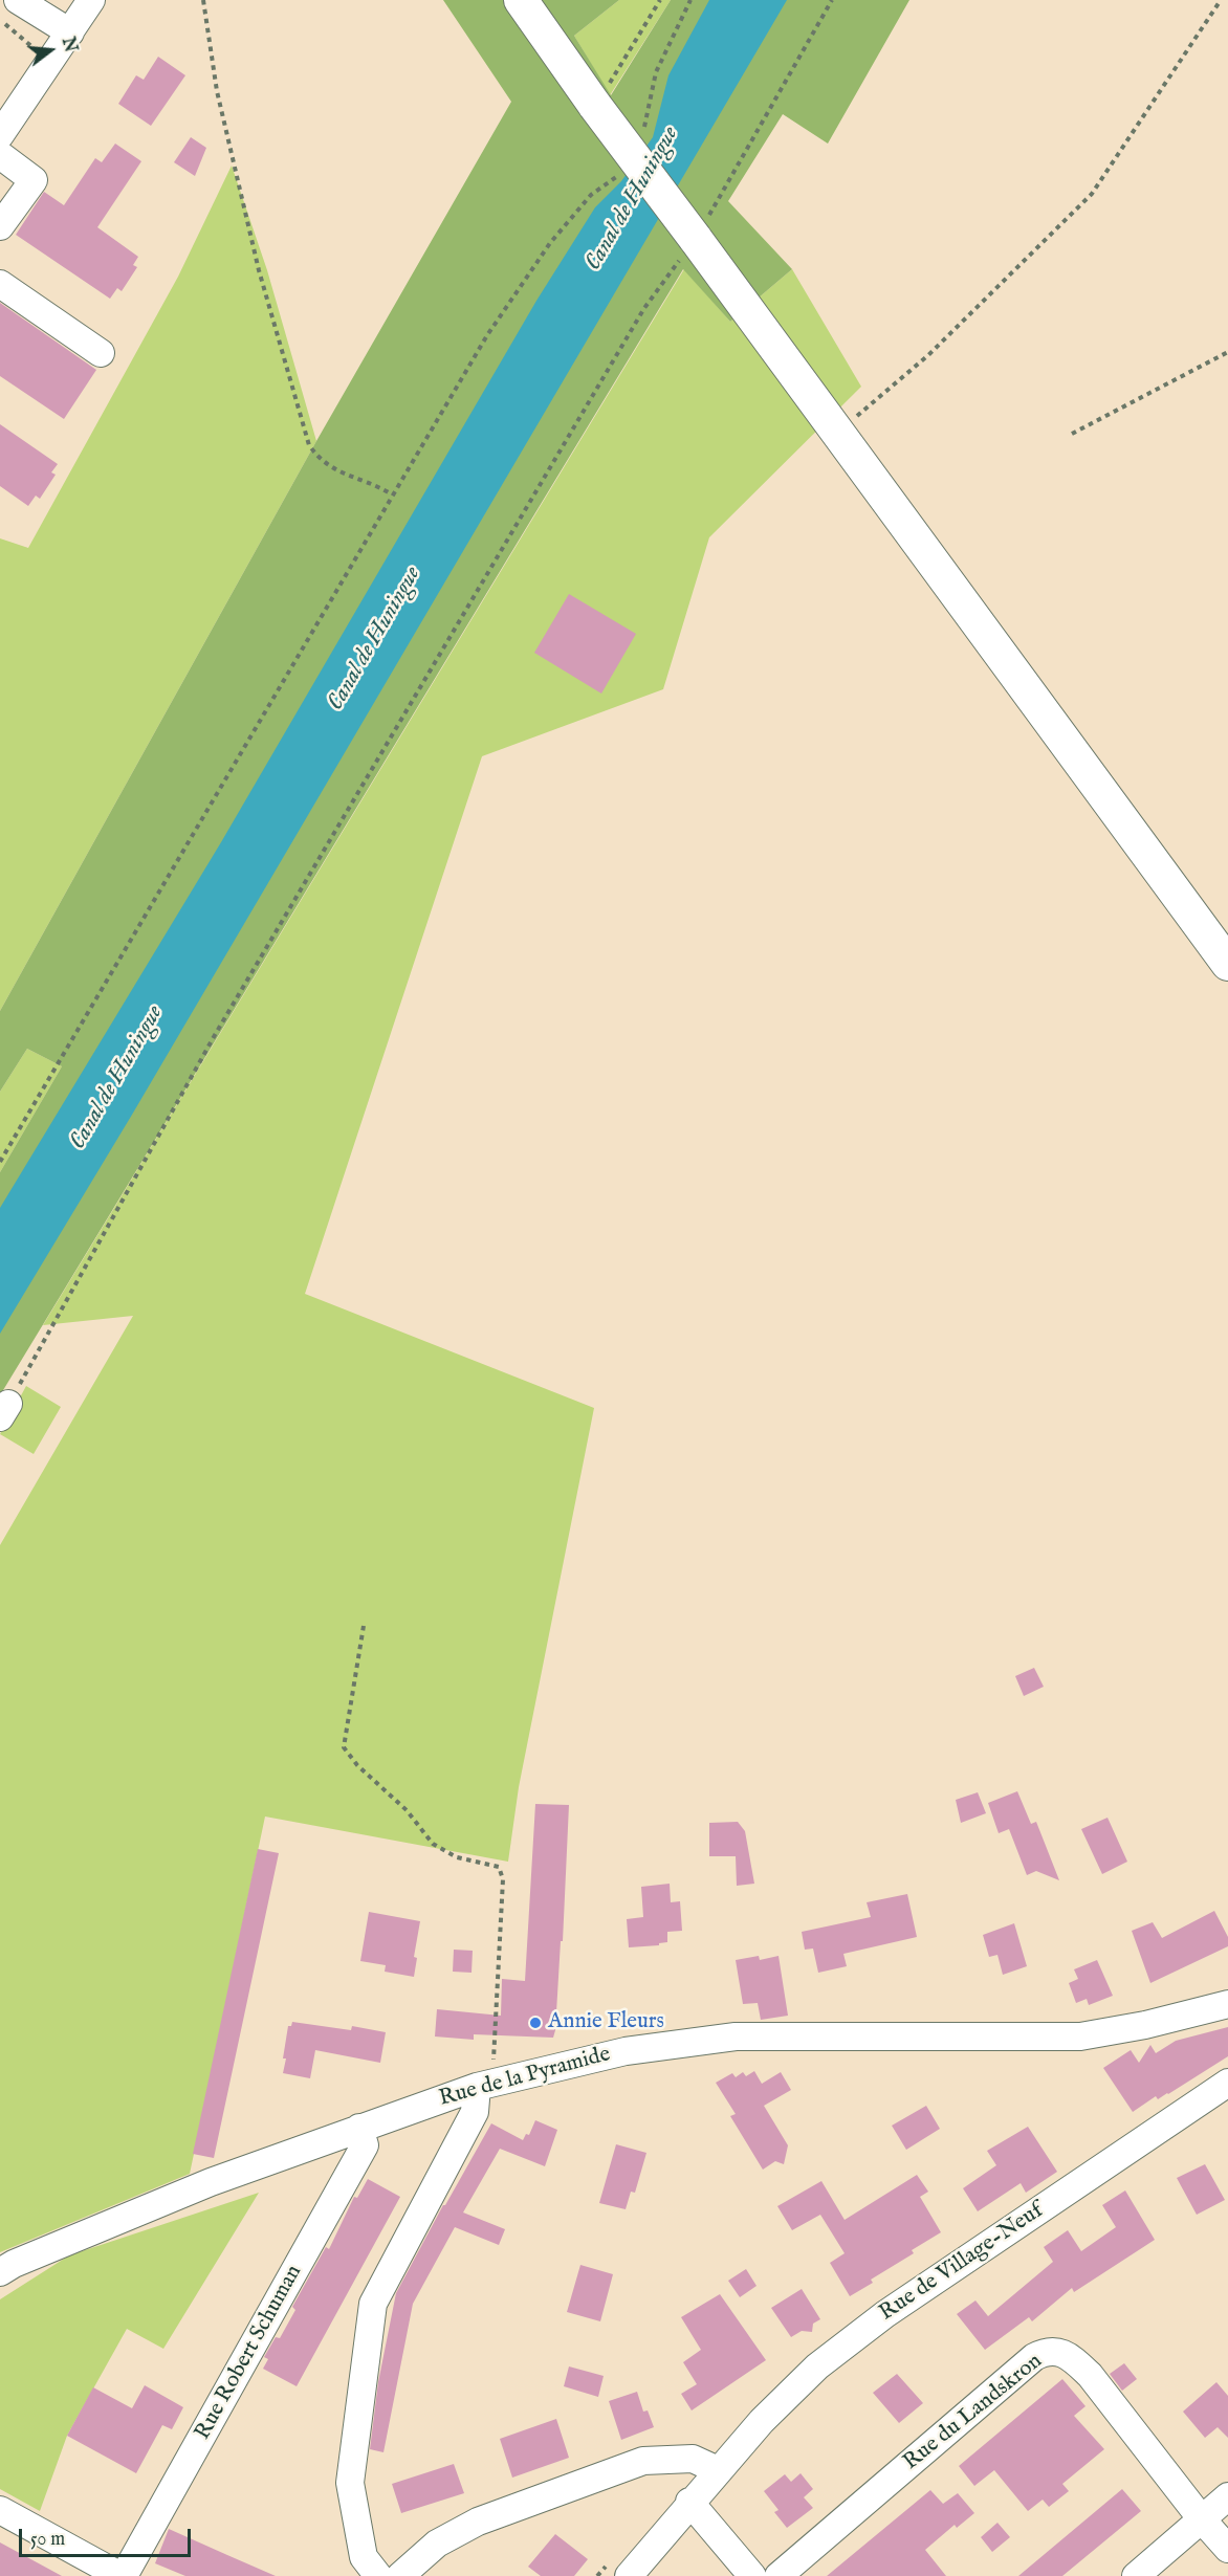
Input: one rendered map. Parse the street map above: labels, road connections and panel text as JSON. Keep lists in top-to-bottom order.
{
  "streets": {
    "street": [
      "Rue de la Pyramide",
      "Rue de Village-Neuf",
      "Rue Robert Schuman",
      "Rue du Landskron"
    ]
  },
  "crossings": [
    ["Rue de la Pyramide", "Rue Robert Schuman"]
  ],
  "water": ["Canal de Huningue"],
  "places": ["Annie Fleurs"],
  "scale_bar": "50 m",
  "north": "right"
}
